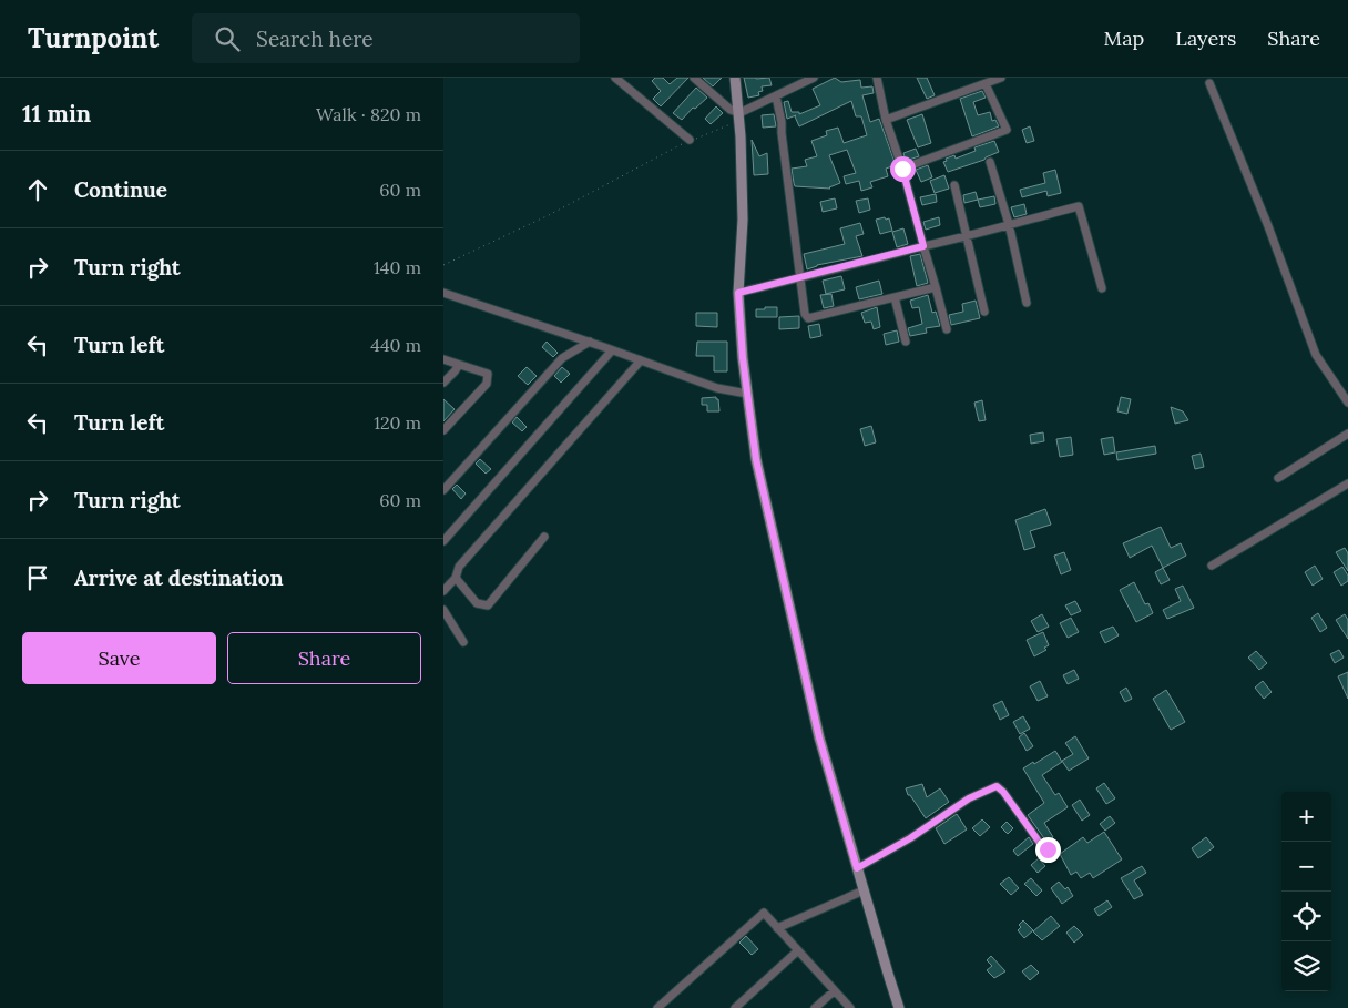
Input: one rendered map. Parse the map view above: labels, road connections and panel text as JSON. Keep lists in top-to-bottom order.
{
  "page": {
    "header": "Turnpoint",
    "search": "Search here",
    "nav": ["Map", "Layers", "Share"],
    "heading": ["11 min", "Walk · 820 m"],
    "list": [
      ["Continue", "60 m"],
      ["Turn right", "140 m"],
      ["Turn left", "440 m"],
      ["Turn left", "120 m"],
      ["Turn right", "60 m"],
      "Arrive at destination"
    ],
    "buttons": ["Save", "Share"],
    "map_buttons": ["+", "−"]
  }
}
